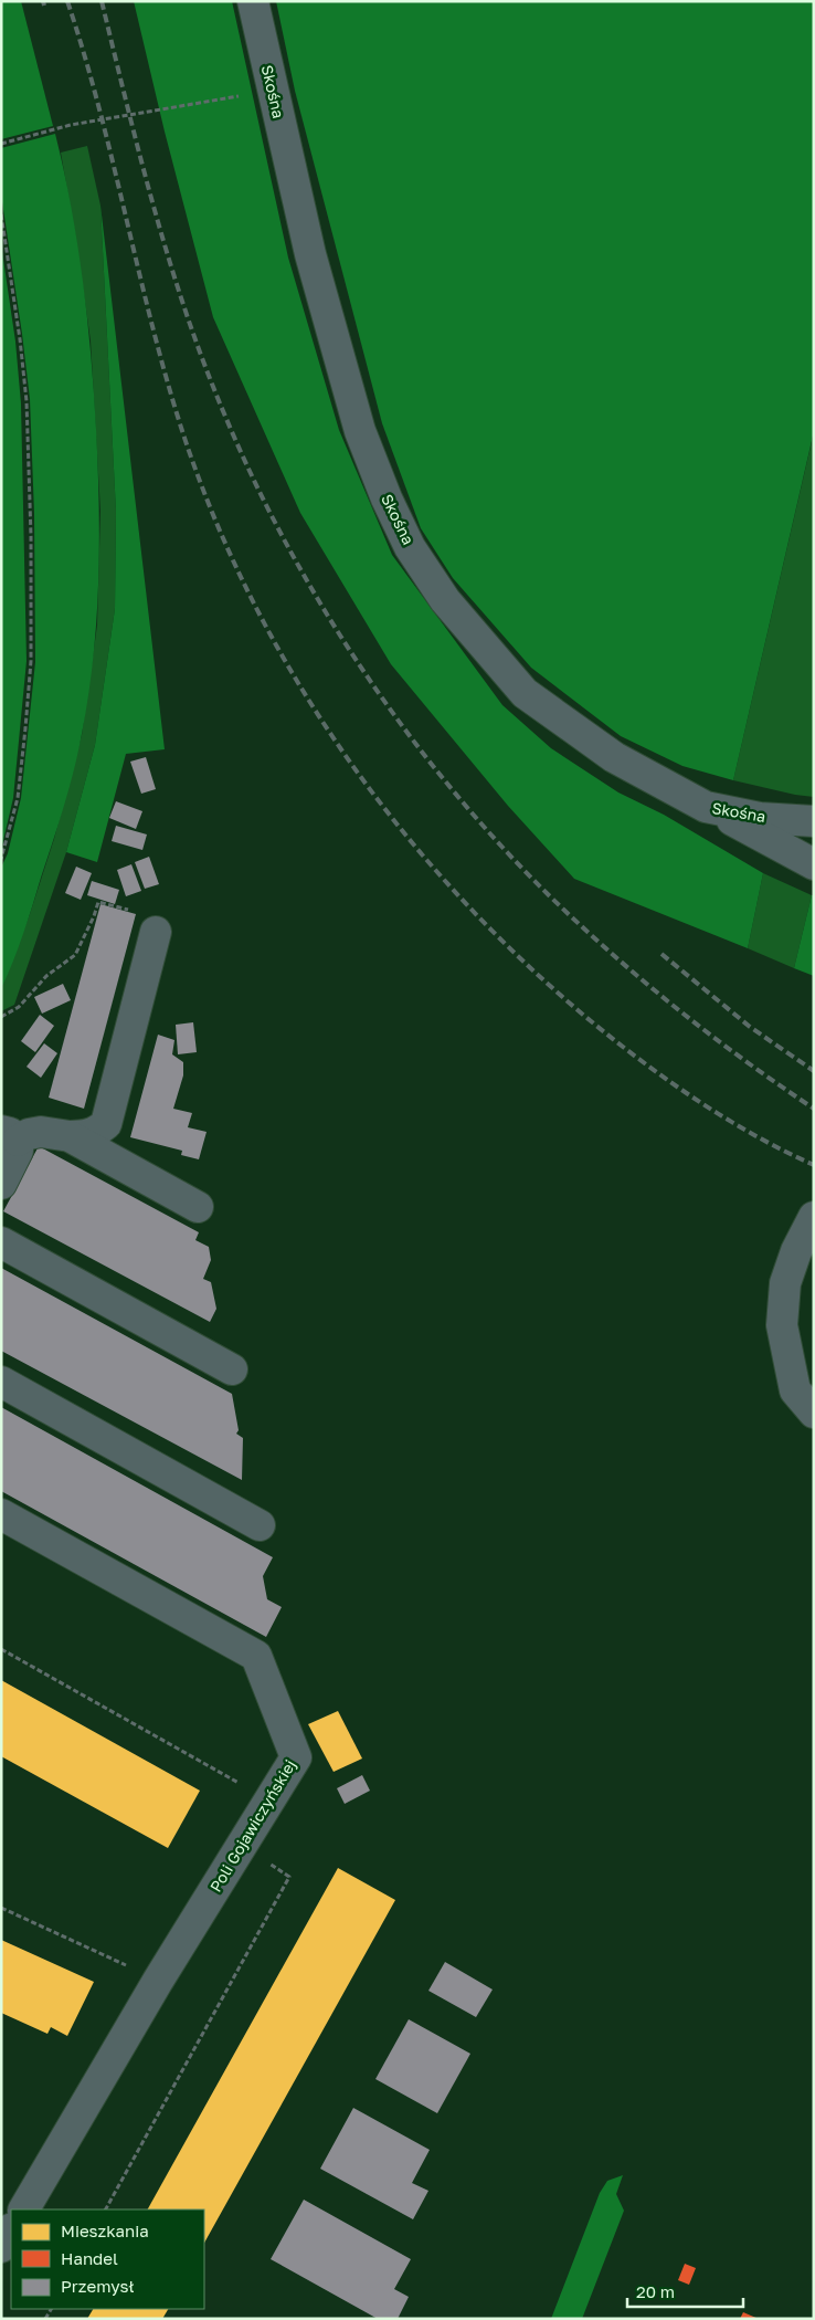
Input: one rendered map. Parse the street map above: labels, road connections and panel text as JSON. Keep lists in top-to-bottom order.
{
  "streets": {
    "street": ["Skośna", "Poli Gojawiczyńskiej"]
  },
  "legend": ["Mieszkania", "Handel", "Przemysł"],
  "scale_bar": "20 m"
}
